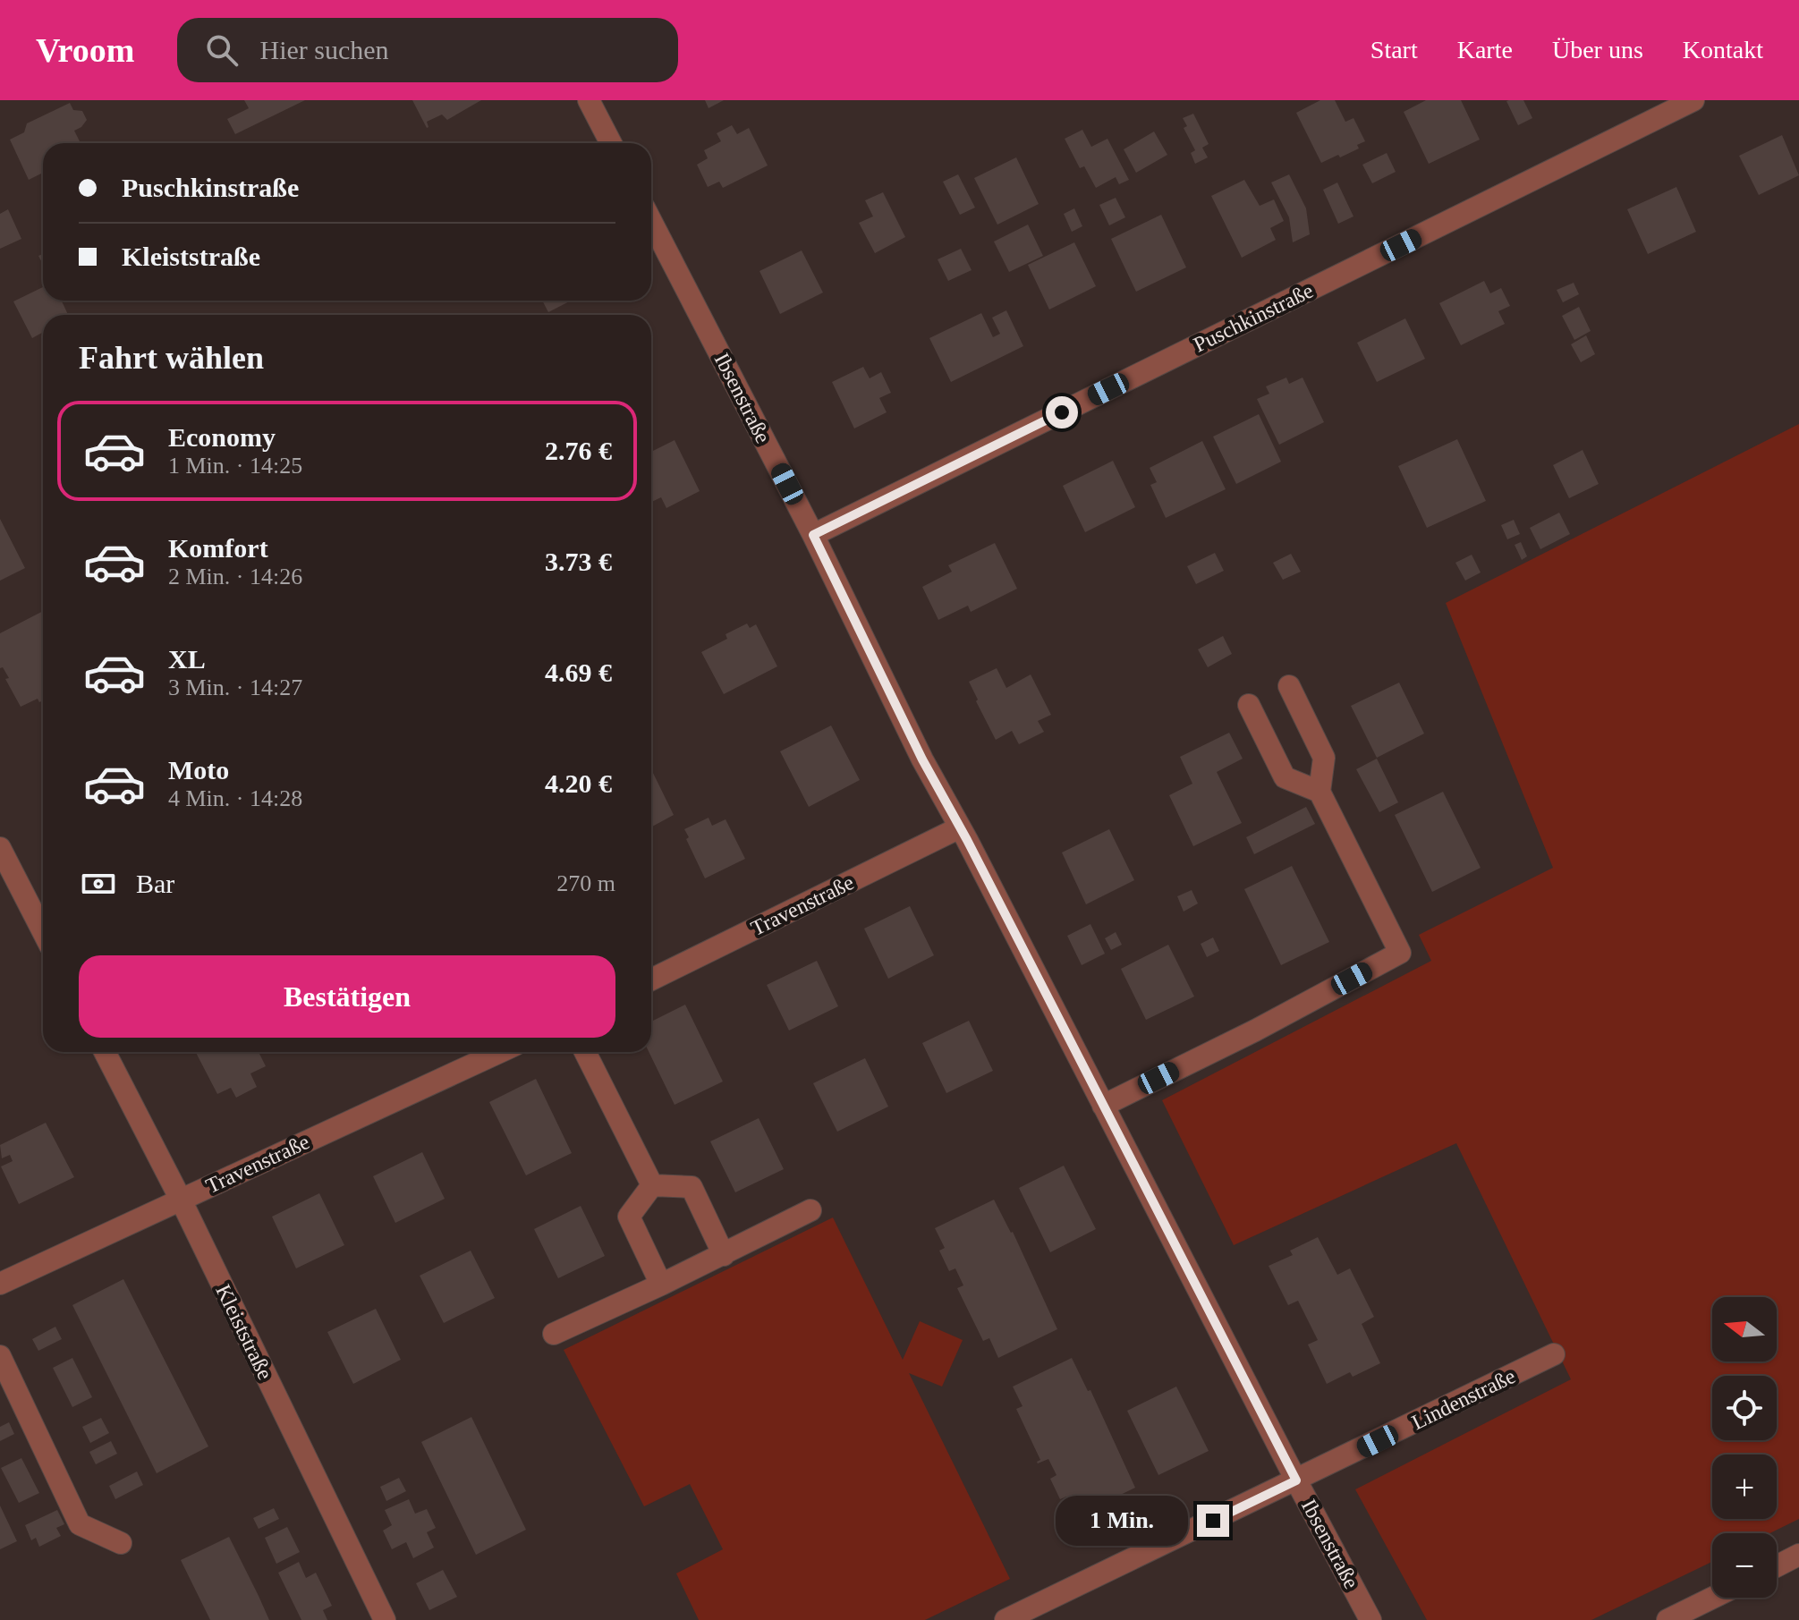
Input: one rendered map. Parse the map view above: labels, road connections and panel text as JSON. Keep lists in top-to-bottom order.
{
  "streets": {
    "street": [
      "Puschkinstraße",
      "Ibsenstraße",
      "Travenstraße",
      "Kleiststraße",
      "Lindenstraße"
    ]
  },
  "crossings": [
    ["Puschkinstraße", "Ibsenstraße"],
    ["Ibsenstraße", "Travenstraße"],
    ["Ibsenstraße", "Lindenstraße"],
    ["Travenstraße", "Kleiststraße"]
  ],
  "north": "left",
  "page": {
    "header": "Vroom",
    "search": "Hier suchen",
    "nav": [
      "Start",
      "Karte",
      "Über uns",
      "Kontakt"
    ],
    "banner": ["Puschkinstraße", "Kleiststraße"],
    "heading": "Fahrt wählen",
    "list": [
      {
        "name": "Economy",
        "note": "1 Min. · 14:25",
        "value": "2.76 €"
      },
      {
        "name": "Komfort",
        "note": "2 Min. · 14:26",
        "value": "3.73 €"
      },
      {
        "name": "XL",
        "note": "3 Min. · 14:27",
        "value": "4.69 €"
      },
      {
        "name": "Moto",
        "note": "4 Min. · 14:28",
        "value": "4.20 €"
      }
    ],
    "pay": ["Bar", "270 m"],
    "buttons": "Bestätigen",
    "map_buttons": ["+", "−"],
    "bubble": "1 Min."
  }
}
